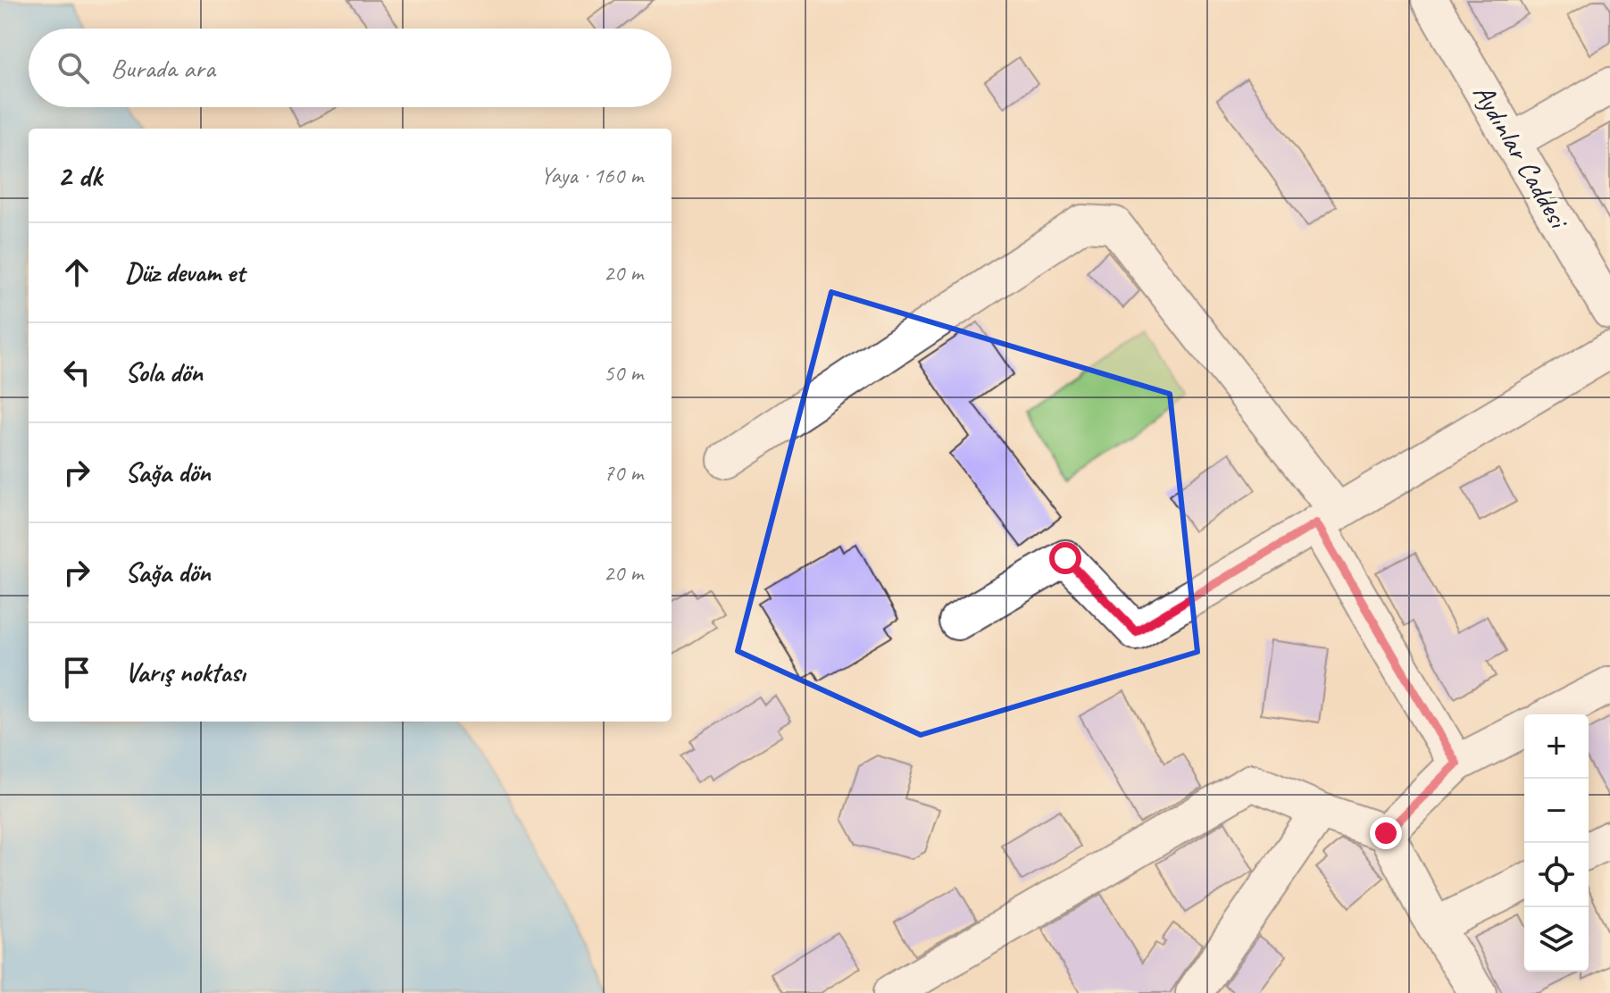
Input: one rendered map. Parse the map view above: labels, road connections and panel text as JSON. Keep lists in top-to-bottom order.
{
  "streets": {
    "street": ["Aydınlar Caddesi"]
  },
  "page": {
    "search": "Burada ara",
    "heading": ["2 dk", "Yaya · 160 m"],
    "list": [
      ["Düz devam et", "20 m"],
      ["Sola dön", "50 m"],
      ["Sağa dön", "70 m"],
      ["Sağa dön", "20 m"],
      "Varış noktası"
    ],
    "map_buttons": ["+", "−"]
  }
}
